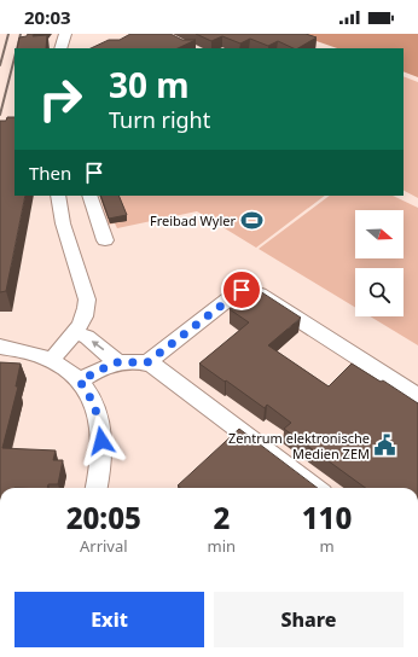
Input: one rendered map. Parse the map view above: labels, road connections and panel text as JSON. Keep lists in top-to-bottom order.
{
  "places": {
    "sports": ["Freibad Wyler"],
    "public building": ["Zentrum elektronische Medien ZEM"]
  },
  "north": "right",
  "page": {
    "status": "20:03",
    "turn": ["30 m", "Turn right"],
    "then": "Then",
    "eta": [
      "20:05",
      "Arrival",
      "2",
      "min",
      "110",
      "m"
    ],
    "buttons": ["Exit", "Share"]
  }
}
